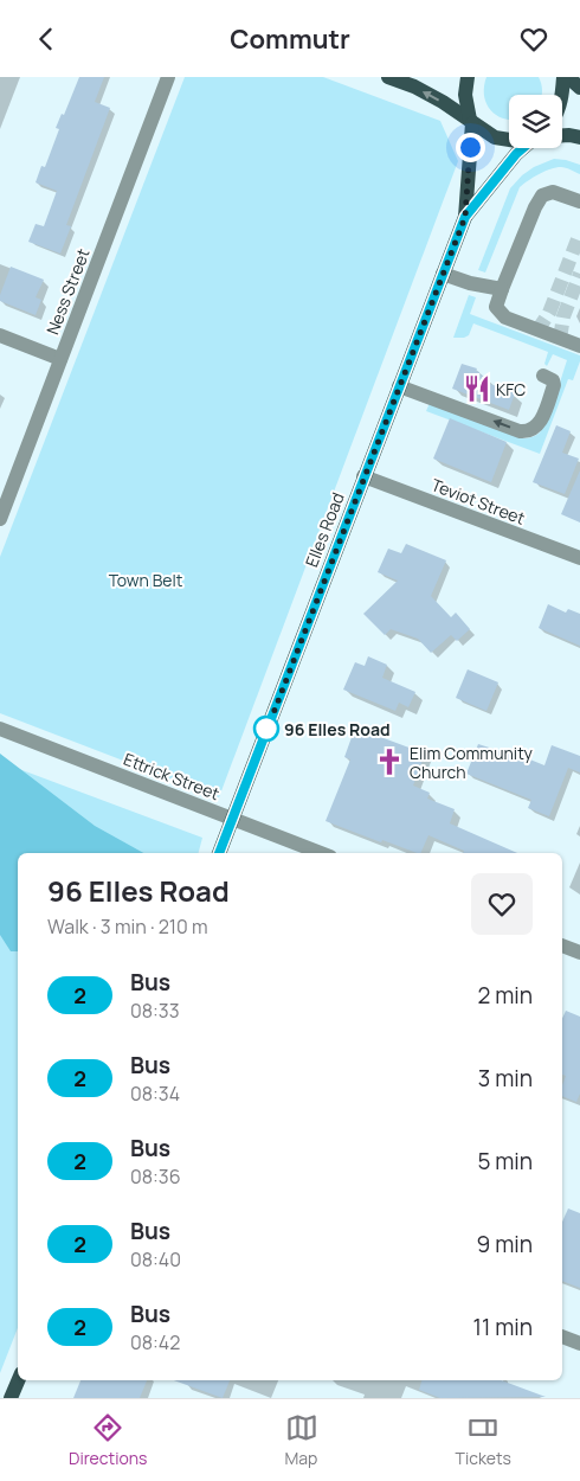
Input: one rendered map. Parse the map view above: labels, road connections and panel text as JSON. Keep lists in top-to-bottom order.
{
  "streets": {
    "main road": ["Elles Road"],
    "street": ["Ness Street", "Teviot Street", "Ettrick Street"]
  },
  "crossings": [
    ["Teviot Street", "Elles Road"],
    ["Elles Road", "Ettrick Street"]
  ],
  "parks": ["Town Belt"],
  "places": {
    "restaurant": ["KFC"],
    "other": ["96 Elles Road"],
    "church": ["Elim Community Church"]
  },
  "lines": ["bus line 2"],
  "page": {
    "header": "Commutr",
    "heading": ["96 Elles Road", "Walk · 3 min · 210 m"],
    "list": [
      {
        "mark": "2",
        "name": "Bus",
        "note": "08:33",
        "value": "2 min"
      },
      {
        "mark": "2",
        "name": "Bus",
        "note": "08:34",
        "value": "3 min"
      },
      {
        "mark": "2",
        "name": "Bus",
        "note": "08:36",
        "value": "5 min"
      },
      {
        "mark": "2",
        "name": "Bus",
        "note": "08:40",
        "value": "9 min"
      },
      {
        "mark": "2",
        "name": "Bus",
        "note": "08:42",
        "value": "11 min"
      }
    ],
    "tabs": ["Directions", "Map", "Tickets"]
  }
}
